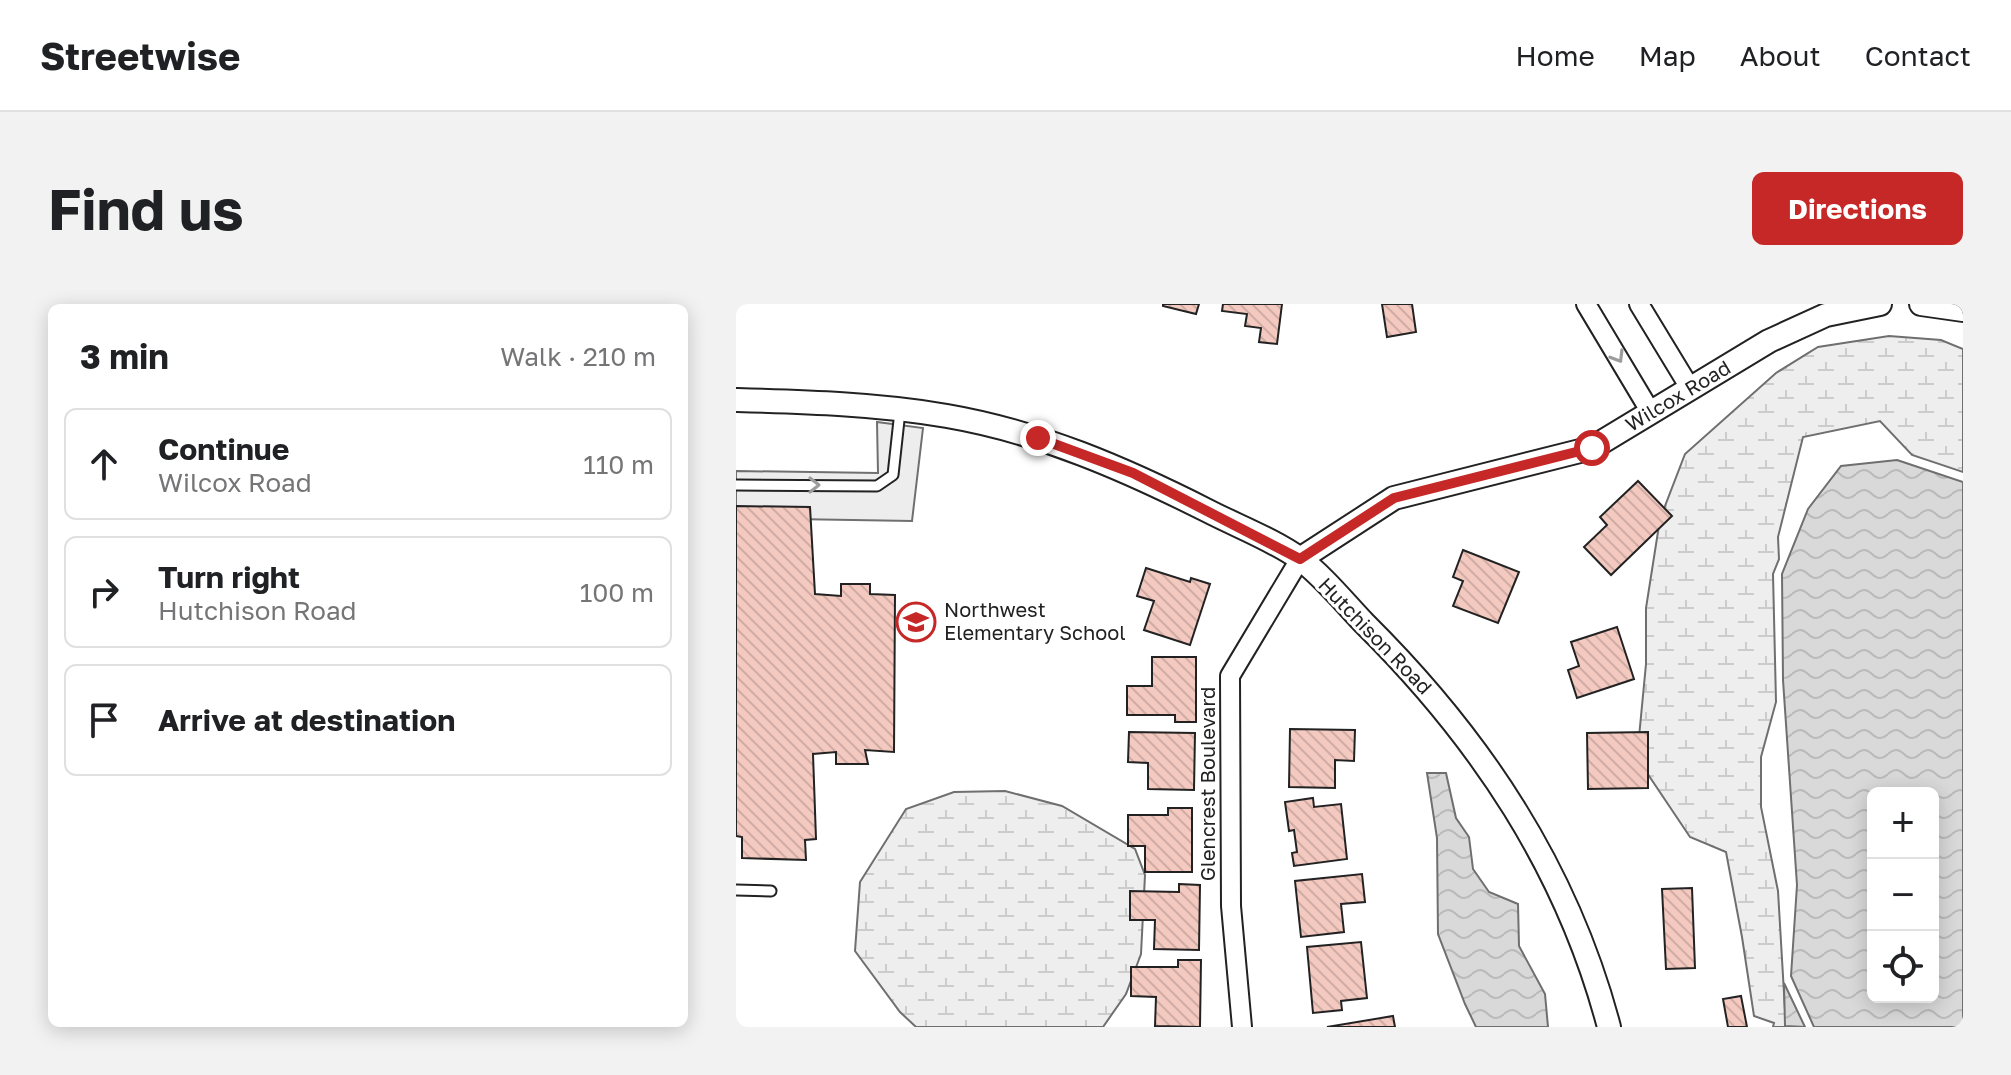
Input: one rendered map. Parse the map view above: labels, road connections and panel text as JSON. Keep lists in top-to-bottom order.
{
  "streets": {
    "street": ["Wilcox Road", "Hutchison Road", "Glencrest Boulevard"]
  },
  "crossings": [
    ["Wilcox Road", "Hutchison Road"],
    ["Wilcox Road", "Glencrest Boulevard"],
    ["Hutchison Road", "Glencrest Boulevard"]
  ],
  "places": {
    "school or university": ["Northwest Elementary School"]
  },
  "page": {
    "header": "Streetwise",
    "nav": [
      "Home",
      "Map",
      "About",
      "Contact"
    ],
    "buttons": "Directions",
    "title": "Find us",
    "heading": ["3 min", "Walk · 210 m"],
    "list": [
      ["Continue", "Wilcox Road", "110 m"],
      ["Turn right", "Hutchison Road", "100 m"],
      "Arrive at destination"
    ],
    "map_buttons": ["+", "−"]
  }
}
